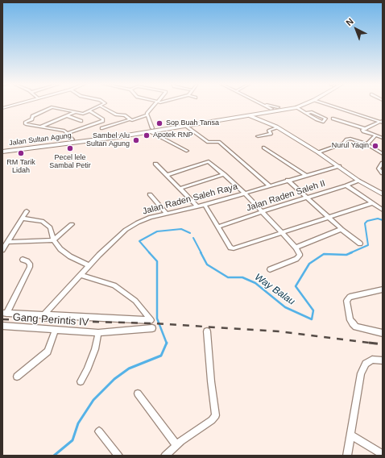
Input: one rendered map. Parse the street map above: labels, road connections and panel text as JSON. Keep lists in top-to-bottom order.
{
  "streets": {
    "main road": ["Jalan Sultan Agung"],
    "street": ["Jalan Raden Saleh II", "Jalan Raden Saleh Raya", "Gang Perintis IV"]
  },
  "water": ["Way Balau"],
  "places": [
    "Sop Buah Tansa",
    "Apotek RNP",
    "Sambel Alu Sultan Agung",
    "Nurul Yaqin",
    "Pecel lele Sambal Petir",
    "RM Tarik Lidah"
  ],
  "north": "top left"
}
